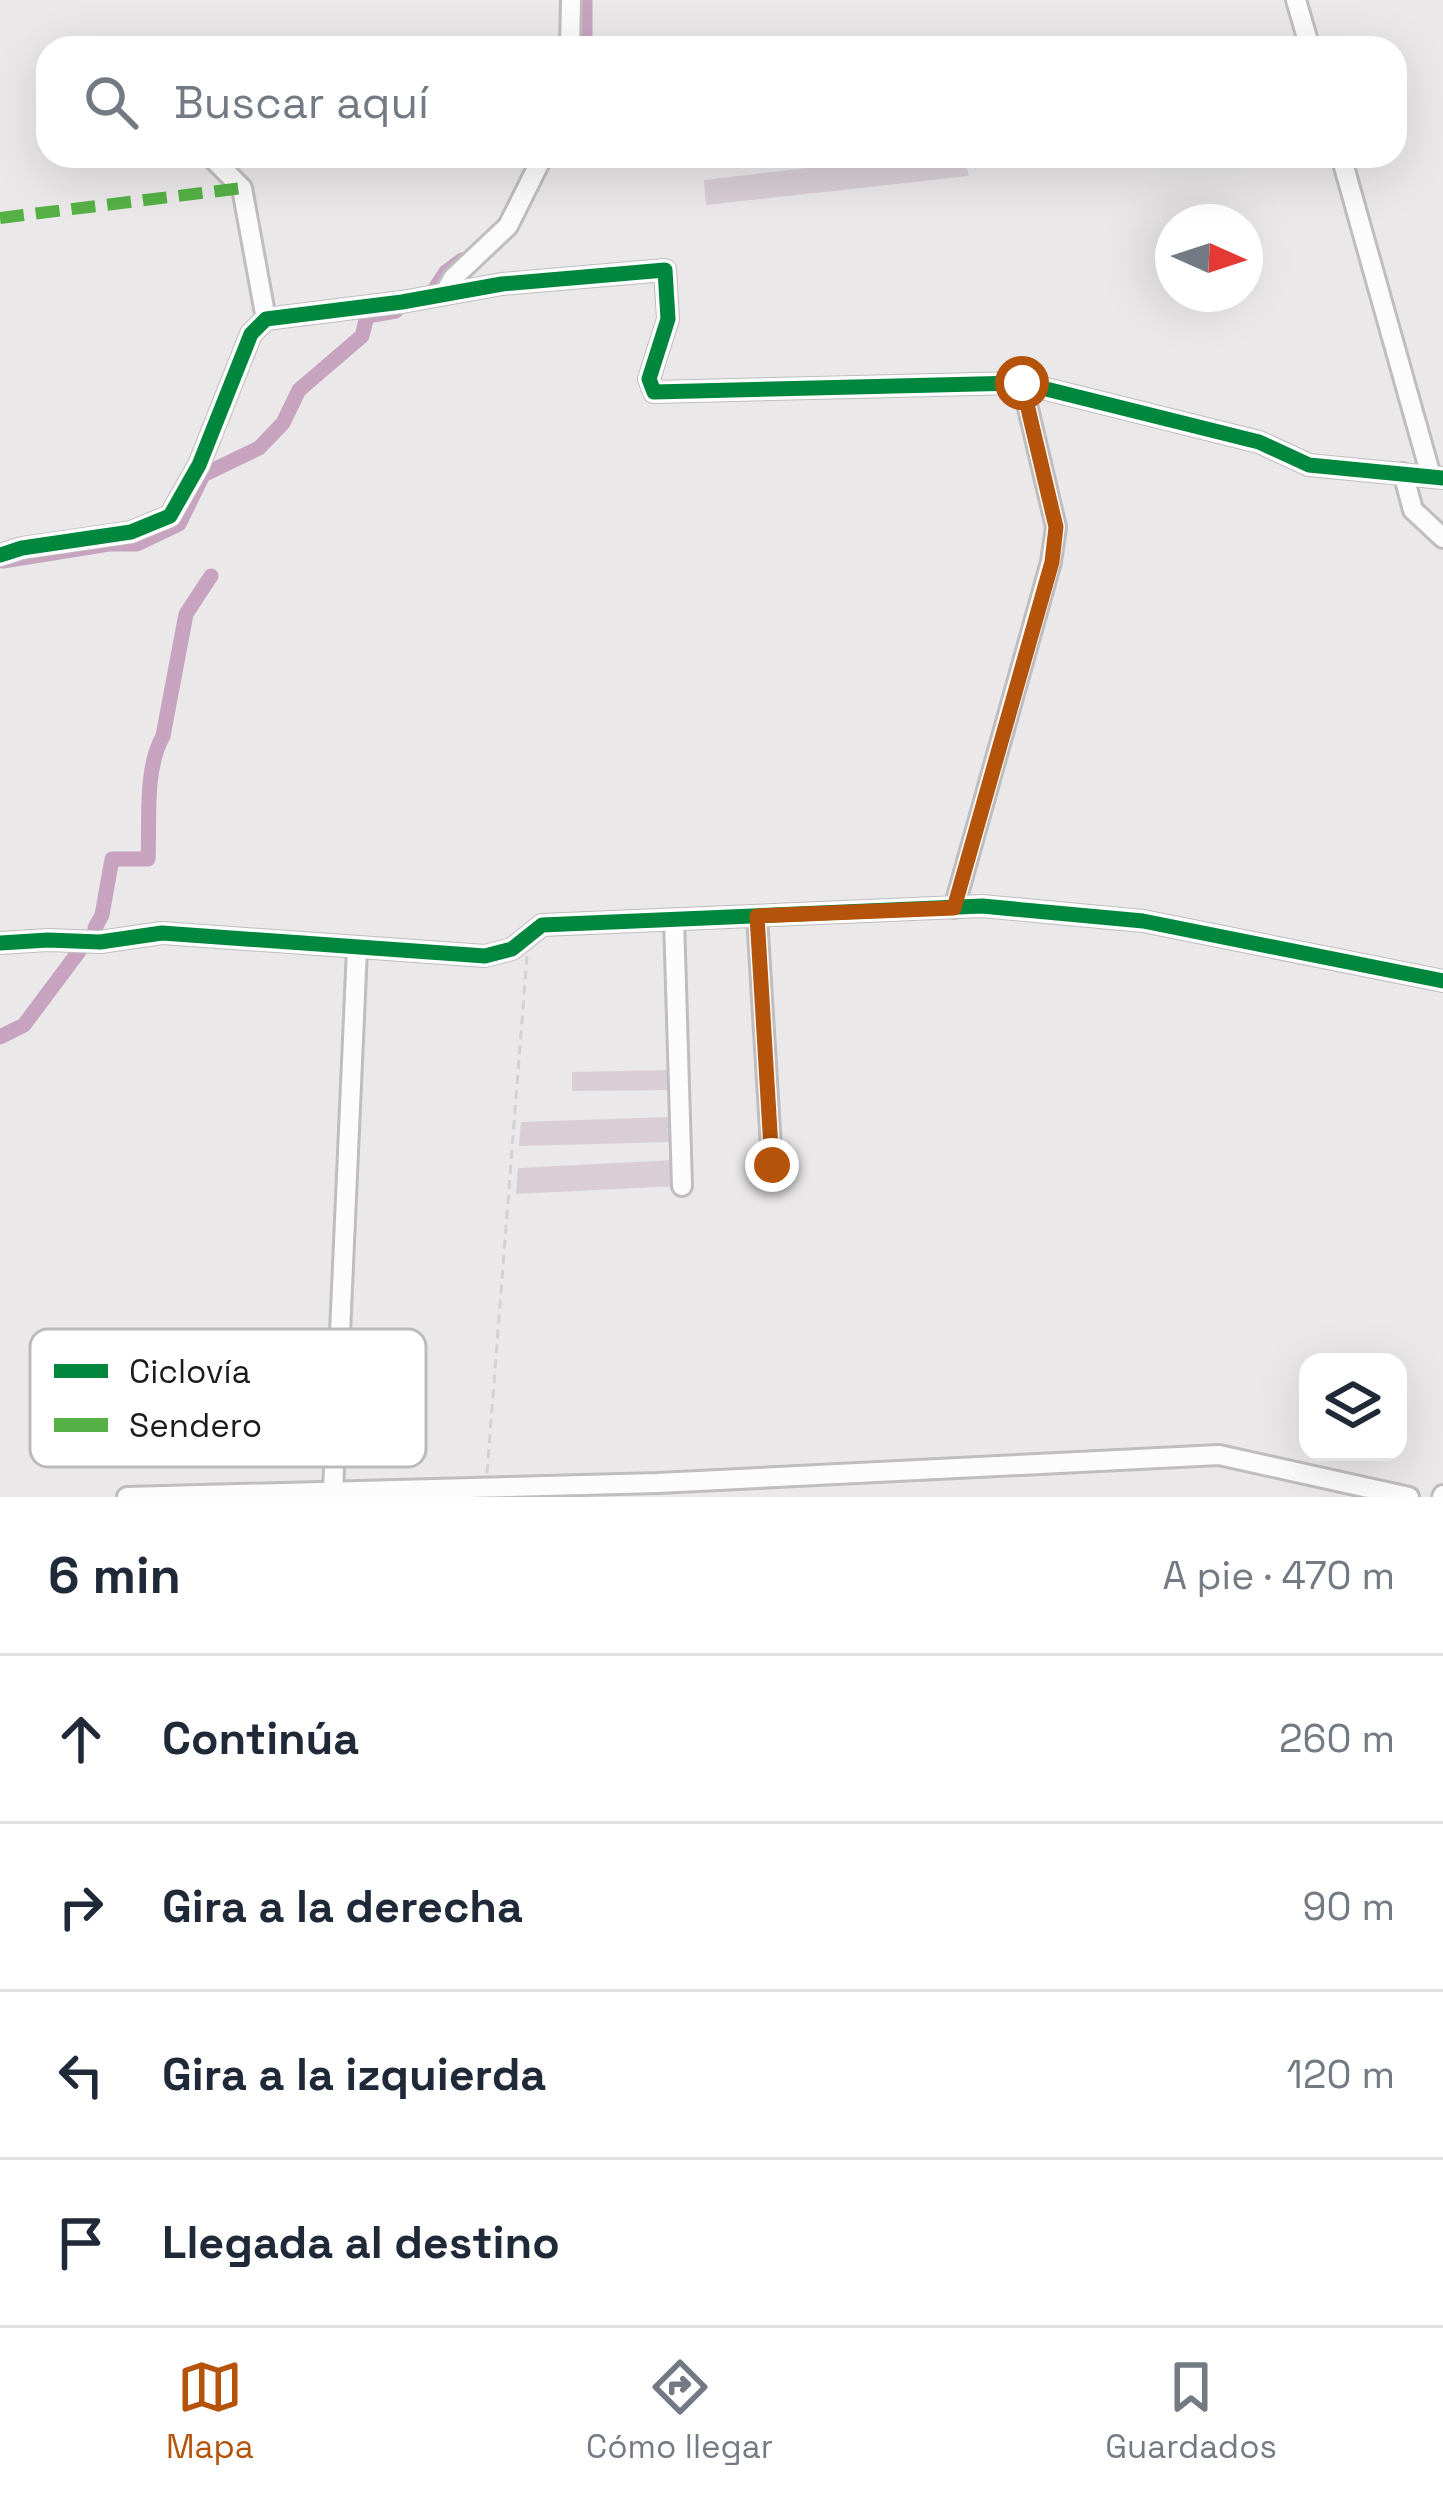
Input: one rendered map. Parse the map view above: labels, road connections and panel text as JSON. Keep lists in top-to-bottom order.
{
  "legend": ["Ciclovía", "Sendero"],
  "north": "right",
  "page": {
    "search": "Buscar aquí",
    "heading": ["6 min", "A pie · 470 m"],
    "list": [
      ["Continúa", "260 m"],
      ["Gira a la derecha", "90 m"],
      ["Gira a la izquierda", "120 m"],
      "Llegada al destino"
    ],
    "nav": ["Mapa", "Cómo llegar", "Guardados"]
  }
}
